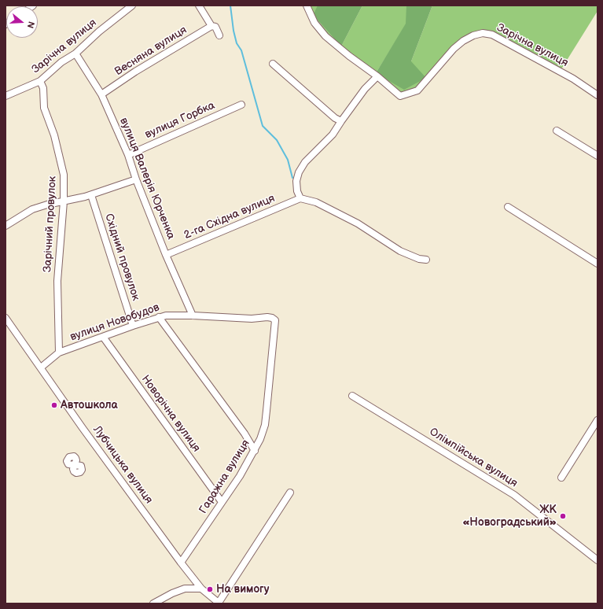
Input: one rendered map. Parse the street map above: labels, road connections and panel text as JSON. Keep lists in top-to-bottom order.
{
  "streets": {
    "street": [
      "Зарічна вулиця",
      "Весняна вулиця",
      "вулиця Горбка",
      "вулиця Валерія Юрченка",
      "2-га Східна вулиця",
      "Зарічний провулок",
      "Східний провулок",
      "вулиця Новобудов",
      "Новорічна вулиця",
      "Олімпійська вулиця",
      "Лубчицька вулиця",
      "Гаражна вулиця"
    ]
  },
  "crossings": [
    ["Зарічна вулиця", "вулиця Валерія Юрченка"],
    ["Зарічна вулиця", "Зарічний провулок"],
    ["Весняна вулиця", "вулиця Валерія Юрченка"],
    ["вулиця Горбка", "вулиця Валерія Юрченка"],
    ["вулиця Валерія Юрченка", "2-га Східна вулиця"],
    ["вулиця Валерія Юрченка", "вулиця Новобудов"],
    ["Зарічний провулок", "вулиця Новобудов"],
    ["Східний провулок", "вулиця Новобудов"],
    ["вулиця Новобудов", "Новорічна вулиця"],
    ["вулиця Новобудов", "Лубчицька вулиця"],
    ["вулиця Новобудов", "Гаражна вулиця"],
    ["Новорічна вулиця", "Гаражна вулиця"],
    ["Лубчицька вулиця", "Гаражна вулиця"]
  ],
  "places": ["Автошкола", "ЖК «Новоградський»", "На вимогу"],
  "north": "right"
}
